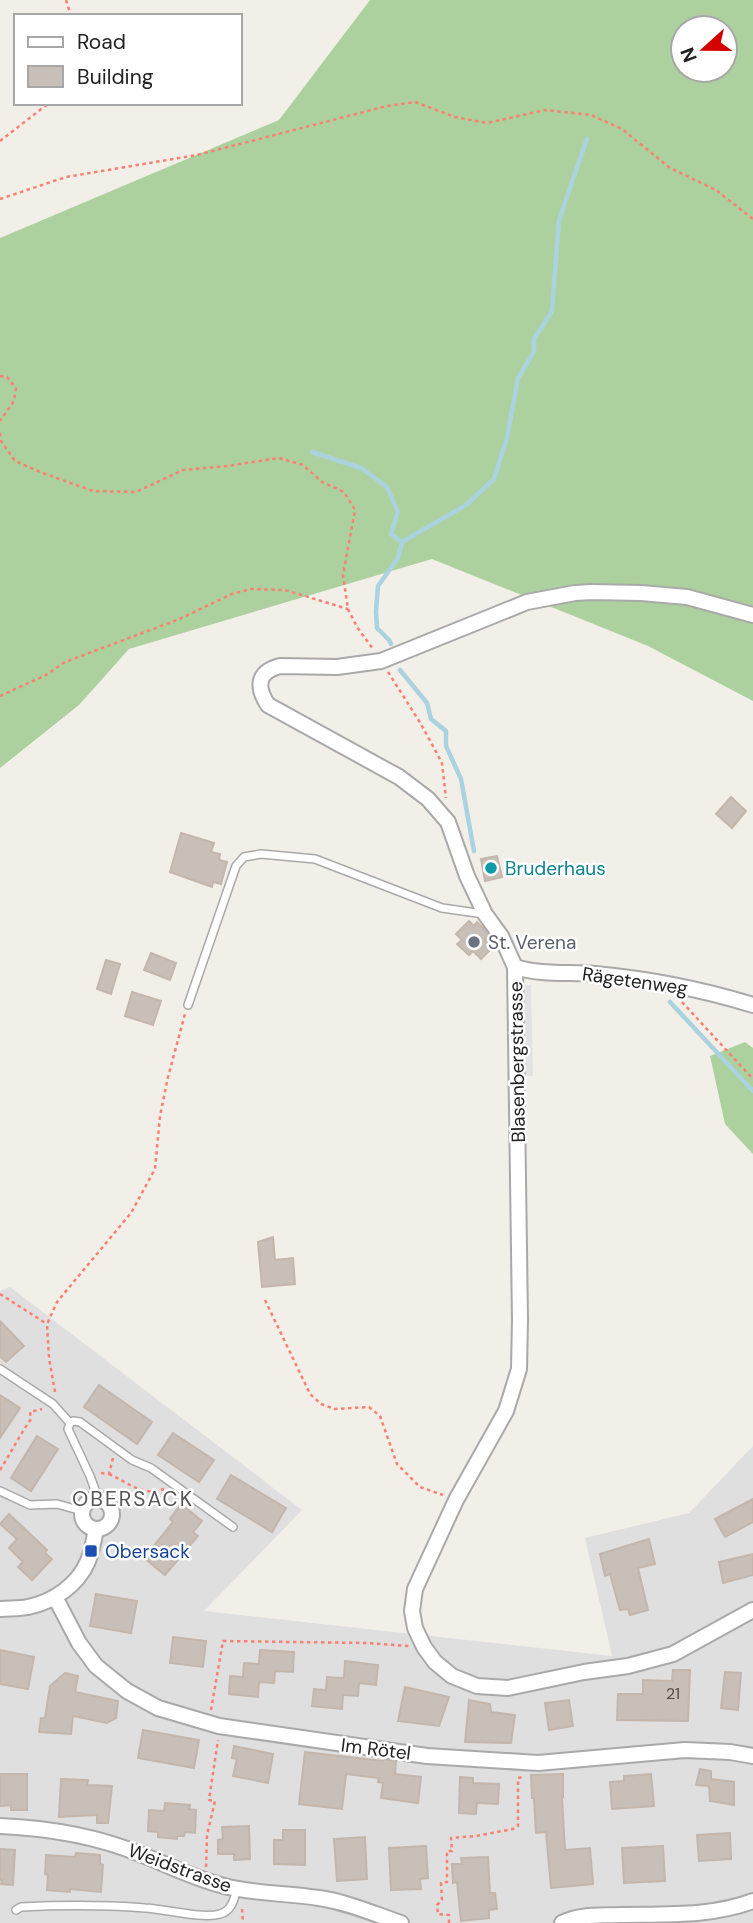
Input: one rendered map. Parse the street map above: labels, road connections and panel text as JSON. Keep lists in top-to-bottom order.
{
  "streets": {
    "street": [
      "Rägetenweg",
      "Blasenbergstrasse",
      "Im Rötel",
      "Weidstrasse"
    ]
  },
  "crossings": [
    ["Rägetenweg", "Blasenbergstrasse"]
  ],
  "districts": ["OBERSACK"],
  "places": {
    "other": ["Bruderhaus", "St. Verena"],
    "transit": ["Obersack"]
  },
  "house_numbers": ["21"],
  "legend": ["Road", "Building"],
  "north": "left"
}
